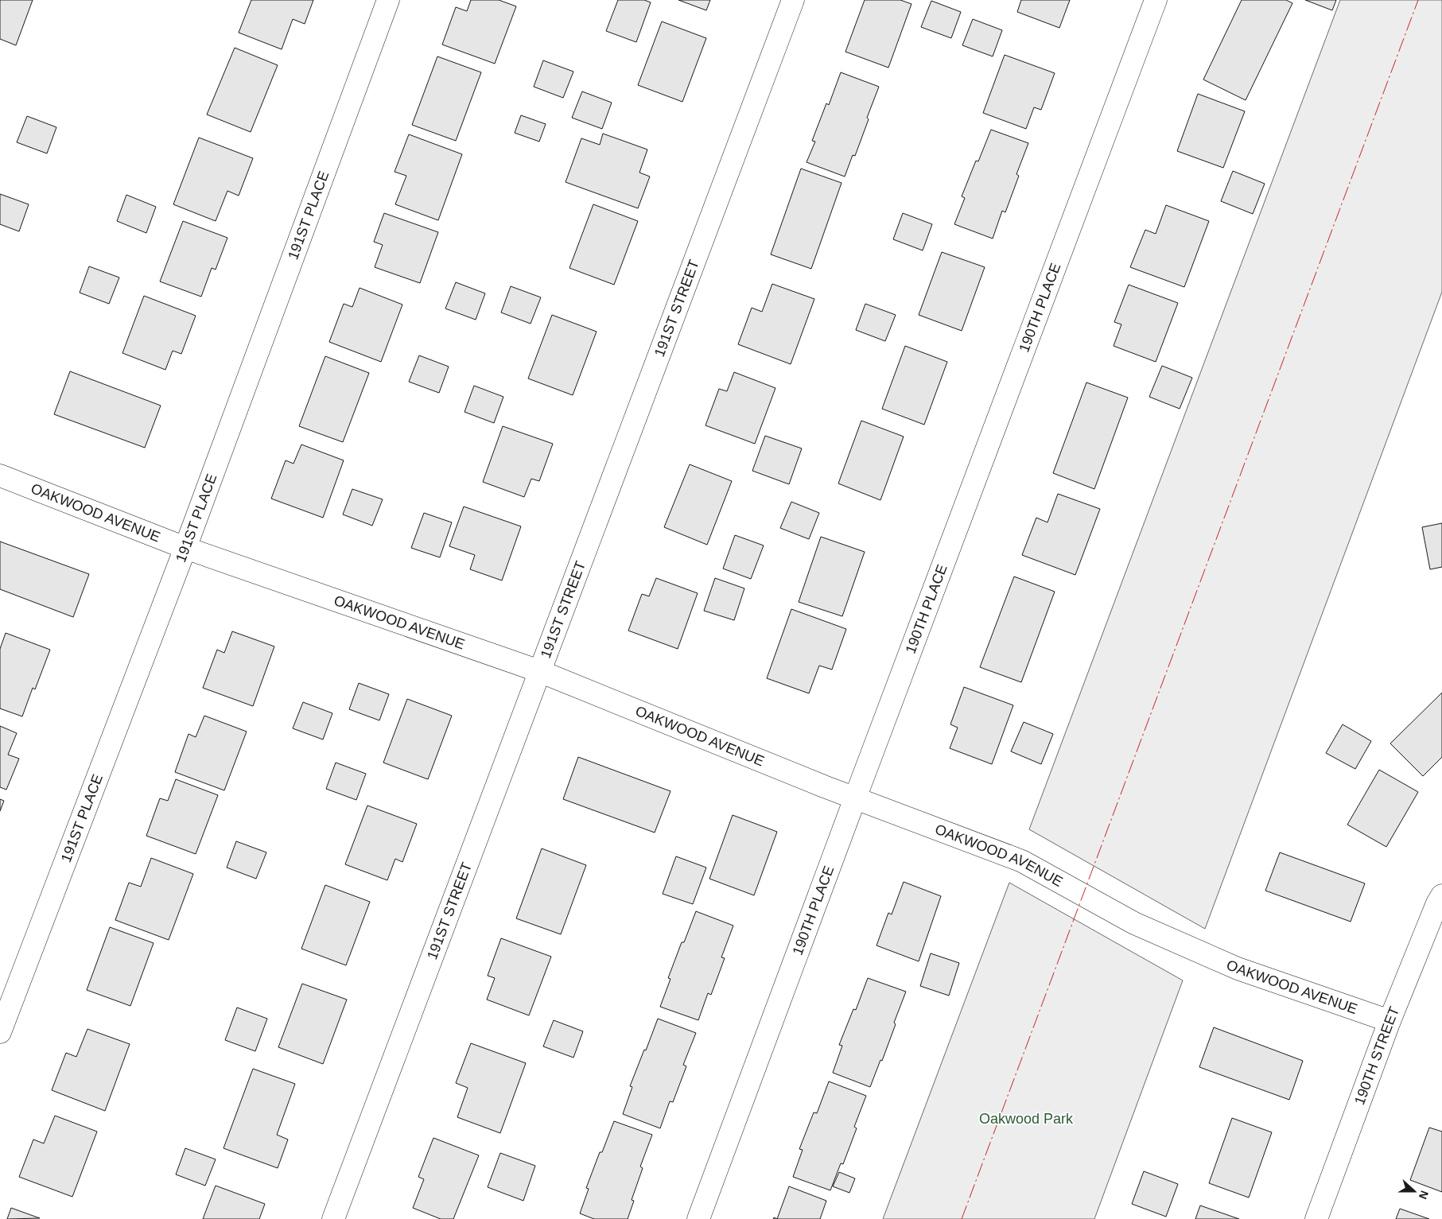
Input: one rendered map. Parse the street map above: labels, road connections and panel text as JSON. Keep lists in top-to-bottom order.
{
  "streets": {
    "street": [
      "191ST PLACE",
      "191ST STREET",
      "190TH PLACE",
      "OAKWOOD AVENUE",
      "190TH STREET"
    ]
  },
  "crossings": [
    ["191ST PLACE", "OAKWOOD AVENUE"],
    ["191ST STREET", "OAKWOOD AVENUE"],
    ["190TH PLACE", "OAKWOOD AVENUE"],
    ["OAKWOOD AVENUE", "190TH STREET"]
  ],
  "parks": ["Oakwood Park"],
  "north": "right"
}
